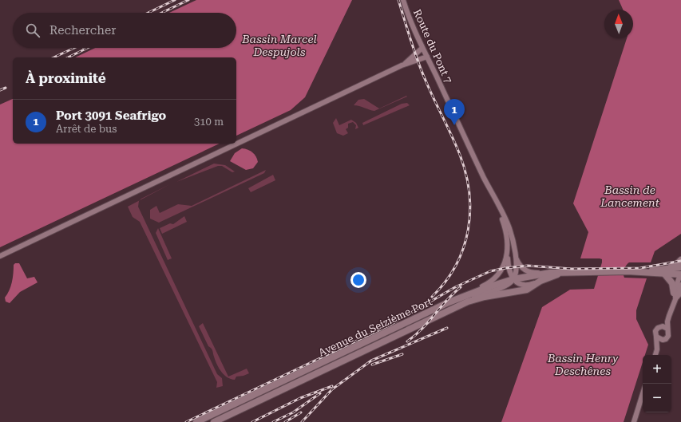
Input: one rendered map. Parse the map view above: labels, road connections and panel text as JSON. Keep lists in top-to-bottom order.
{
  "streets": {
    "main road": ["Avenue du Seizième Port"],
    "street": ["Route du Pont 7"]
  },
  "water": ["Bassin Marcel Despujols", "Bassin de Lancement", "Bassin Henry Deschênes"],
  "north": "top",
  "page": {
    "search": "Rechercher",
    "heading": "À proximité",
    "pins": "1",
    "list": [
      {
        "mark": "1",
        "name": "Port 3091 Seafrigo",
        "note": "Arrêt de bus",
        "value": "310 m"
      }
    ],
    "map_buttons": ["+", "−"]
  }
}
